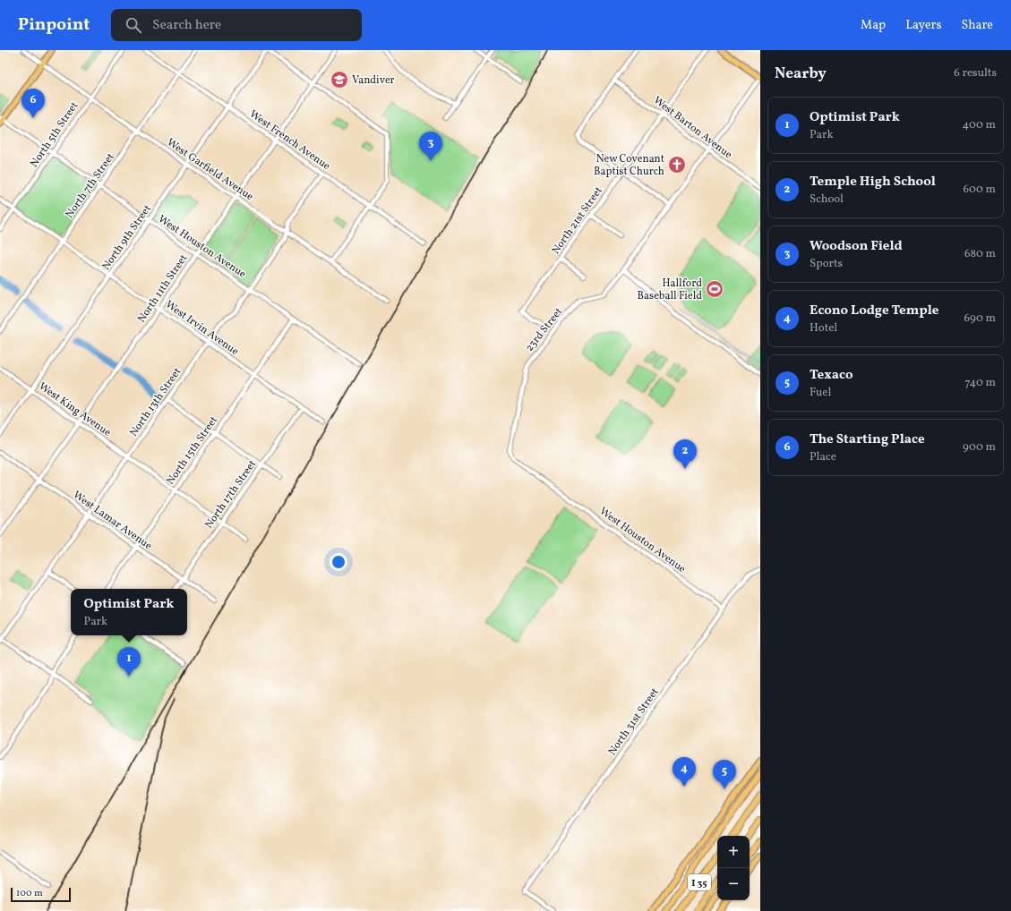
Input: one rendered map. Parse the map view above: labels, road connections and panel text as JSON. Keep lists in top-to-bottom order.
{
  "streets": {
    "highway": ["I 35"],
    "street": [
      "West Barton Avenue",
      "North 5th Street",
      "West French Avenue",
      "West Garfield Avenue",
      "North 7th Street",
      "North 21st Street",
      "North 9th Street",
      "West Houston Avenue",
      "North 11th Street",
      "West Irvin Avenue",
      "23rd Street",
      "North 13th Street",
      "West King Avenue",
      "North 15th Street",
      "North 17th Street",
      "West Lamar Avenue",
      "North 31st Street"
    ]
  },
  "crossings": [
    ["West Barton Avenue", "North 21st Street"],
    ["West Barton Avenue", "23rd Street"],
    ["North 5th Street", "West Garfield Avenue"],
    ["North 5th Street", "West Houston Avenue"],
    ["North 5th Street", "West Irvin Avenue"],
    ["West French Avenue", "North 7th Street"],
    ["West French Avenue", "North 9th Street"],
    ["West French Avenue", "North 11th Street"],
    ["West French Avenue", "North 13th Street"],
    ["West Garfield Avenue", "North 7th Street"],
    ["West Garfield Avenue", "North 9th Street"],
    ["West Garfield Avenue", "North 11th Street"],
    ["West Garfield Avenue", "North 13th Street"],
    ["North 7th Street", "West Houston Avenue"],
    ["North 7th Street", "West Irvin Avenue"],
    ["North 9th Street", "West Houston Avenue"],
    ["North 9th Street", "West Irvin Avenue"],
    ["North 9th Street", "West King Avenue"],
    ["West Houston Avenue", "North 11th Street"],
    ["West Houston Avenue", "23rd Street"],
    ["West Houston Avenue", "North 13th Street"],
    ["West Houston Avenue", "North 15th Street"],
    ["West Houston Avenue", "North 31st Street"],
    ["North 11th Street", "West Irvin Avenue"],
    ["North 11th Street", "West King Avenue"],
    ["North 11th Street", "West Lamar Avenue"],
    ["West Irvin Avenue", "North 13th Street"],
    ["West Irvin Avenue", "North 15th Street"],
    ["West Irvin Avenue", "North 17th Street"],
    ["North 13th Street", "West King Avenue"],
    ["North 13th Street", "West Lamar Avenue"],
    ["West King Avenue", "North 15th Street"],
    ["West King Avenue", "North 17th Street"],
    ["North 15th Street", "West Lamar Avenue"],
    ["North 17th Street", "West Lamar Avenue"]
  ],
  "places": {
    "school or university": ["Vandiver"],
    "church": ["New Covenant Baptist Church"],
    "sports": ["Hallford Baseball Field"]
  },
  "scale_bar": "100 m",
  "page": {
    "header": "Pinpoint",
    "search": "Search here",
    "nav": ["Map", "Layers", "Share"],
    "heading": ["Nearby", "6 results"],
    "pins": [
      "6",
      "3",
      "2",
      "1",
      "4",
      "5"
    ],
    "list": [
      {
        "mark": "1",
        "name": "Optimist Park",
        "note": "Park",
        "value": "400 m"
      },
      {
        "mark": "2",
        "name": "Temple High School",
        "note": "School",
        "value": "600 m"
      },
      {
        "mark": "3",
        "name": "Woodson Field",
        "note": "Sports",
        "value": "680 m"
      },
      {
        "mark": "4",
        "name": "Econo Lodge Temple",
        "note": "Hotel",
        "value": "690 m"
      },
      {
        "mark": "5",
        "name": "Texaco",
        "note": "Fuel",
        "value": "740 m"
      },
      {
        "mark": "6",
        "name": "The Starting Place",
        "note": "Place",
        "value": "900 m"
      }
    ],
    "popup": ["Optimist Park", "Park"],
    "map_buttons": ["+", "−"],
    "scale": "100 m"
  }
}
